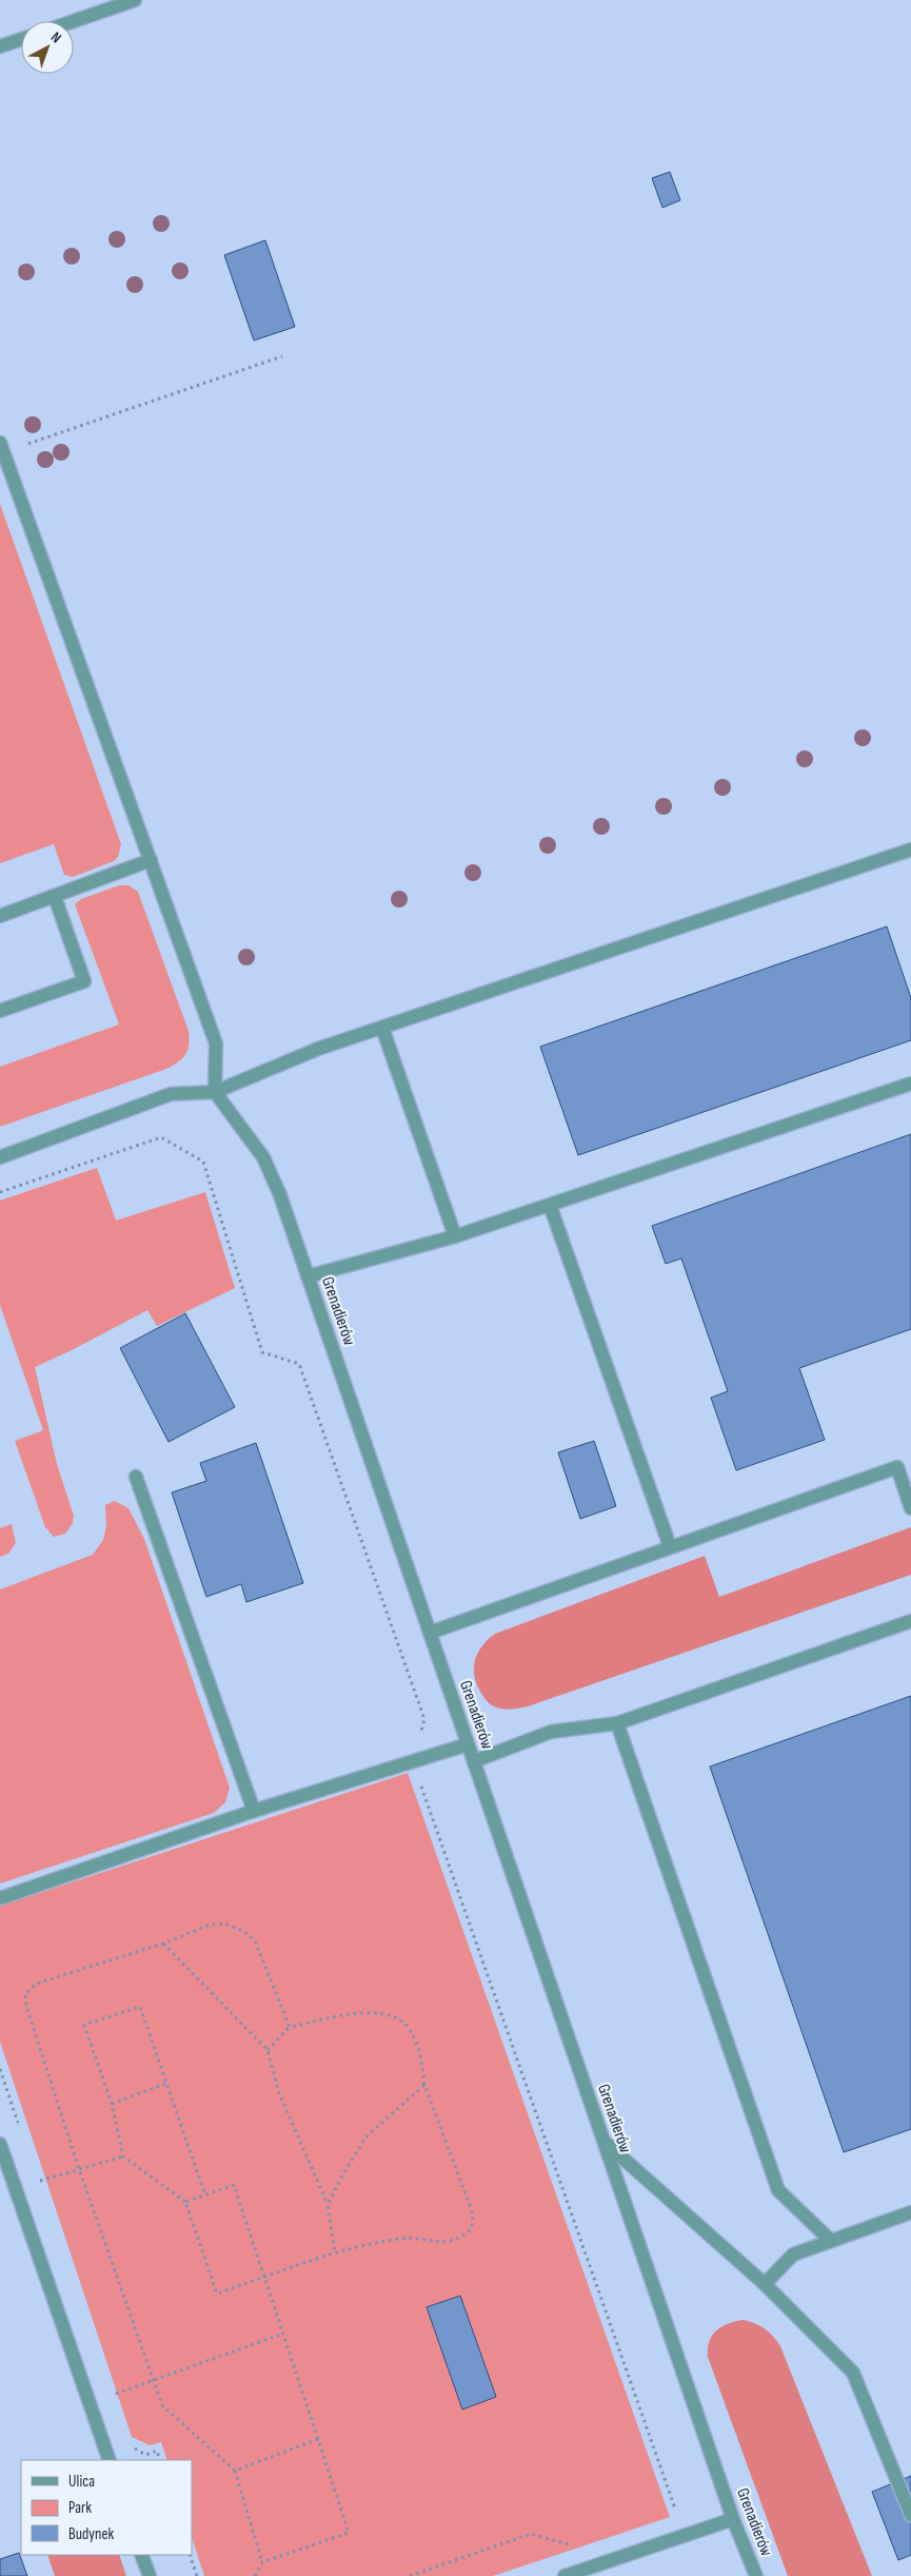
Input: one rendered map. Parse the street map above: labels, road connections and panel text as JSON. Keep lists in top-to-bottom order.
{
  "streets": {
    "street": ["Grenadierów"]
  },
  "legend": ["Ulica", "Park", "Budynek"],
  "north": "top right"
}
